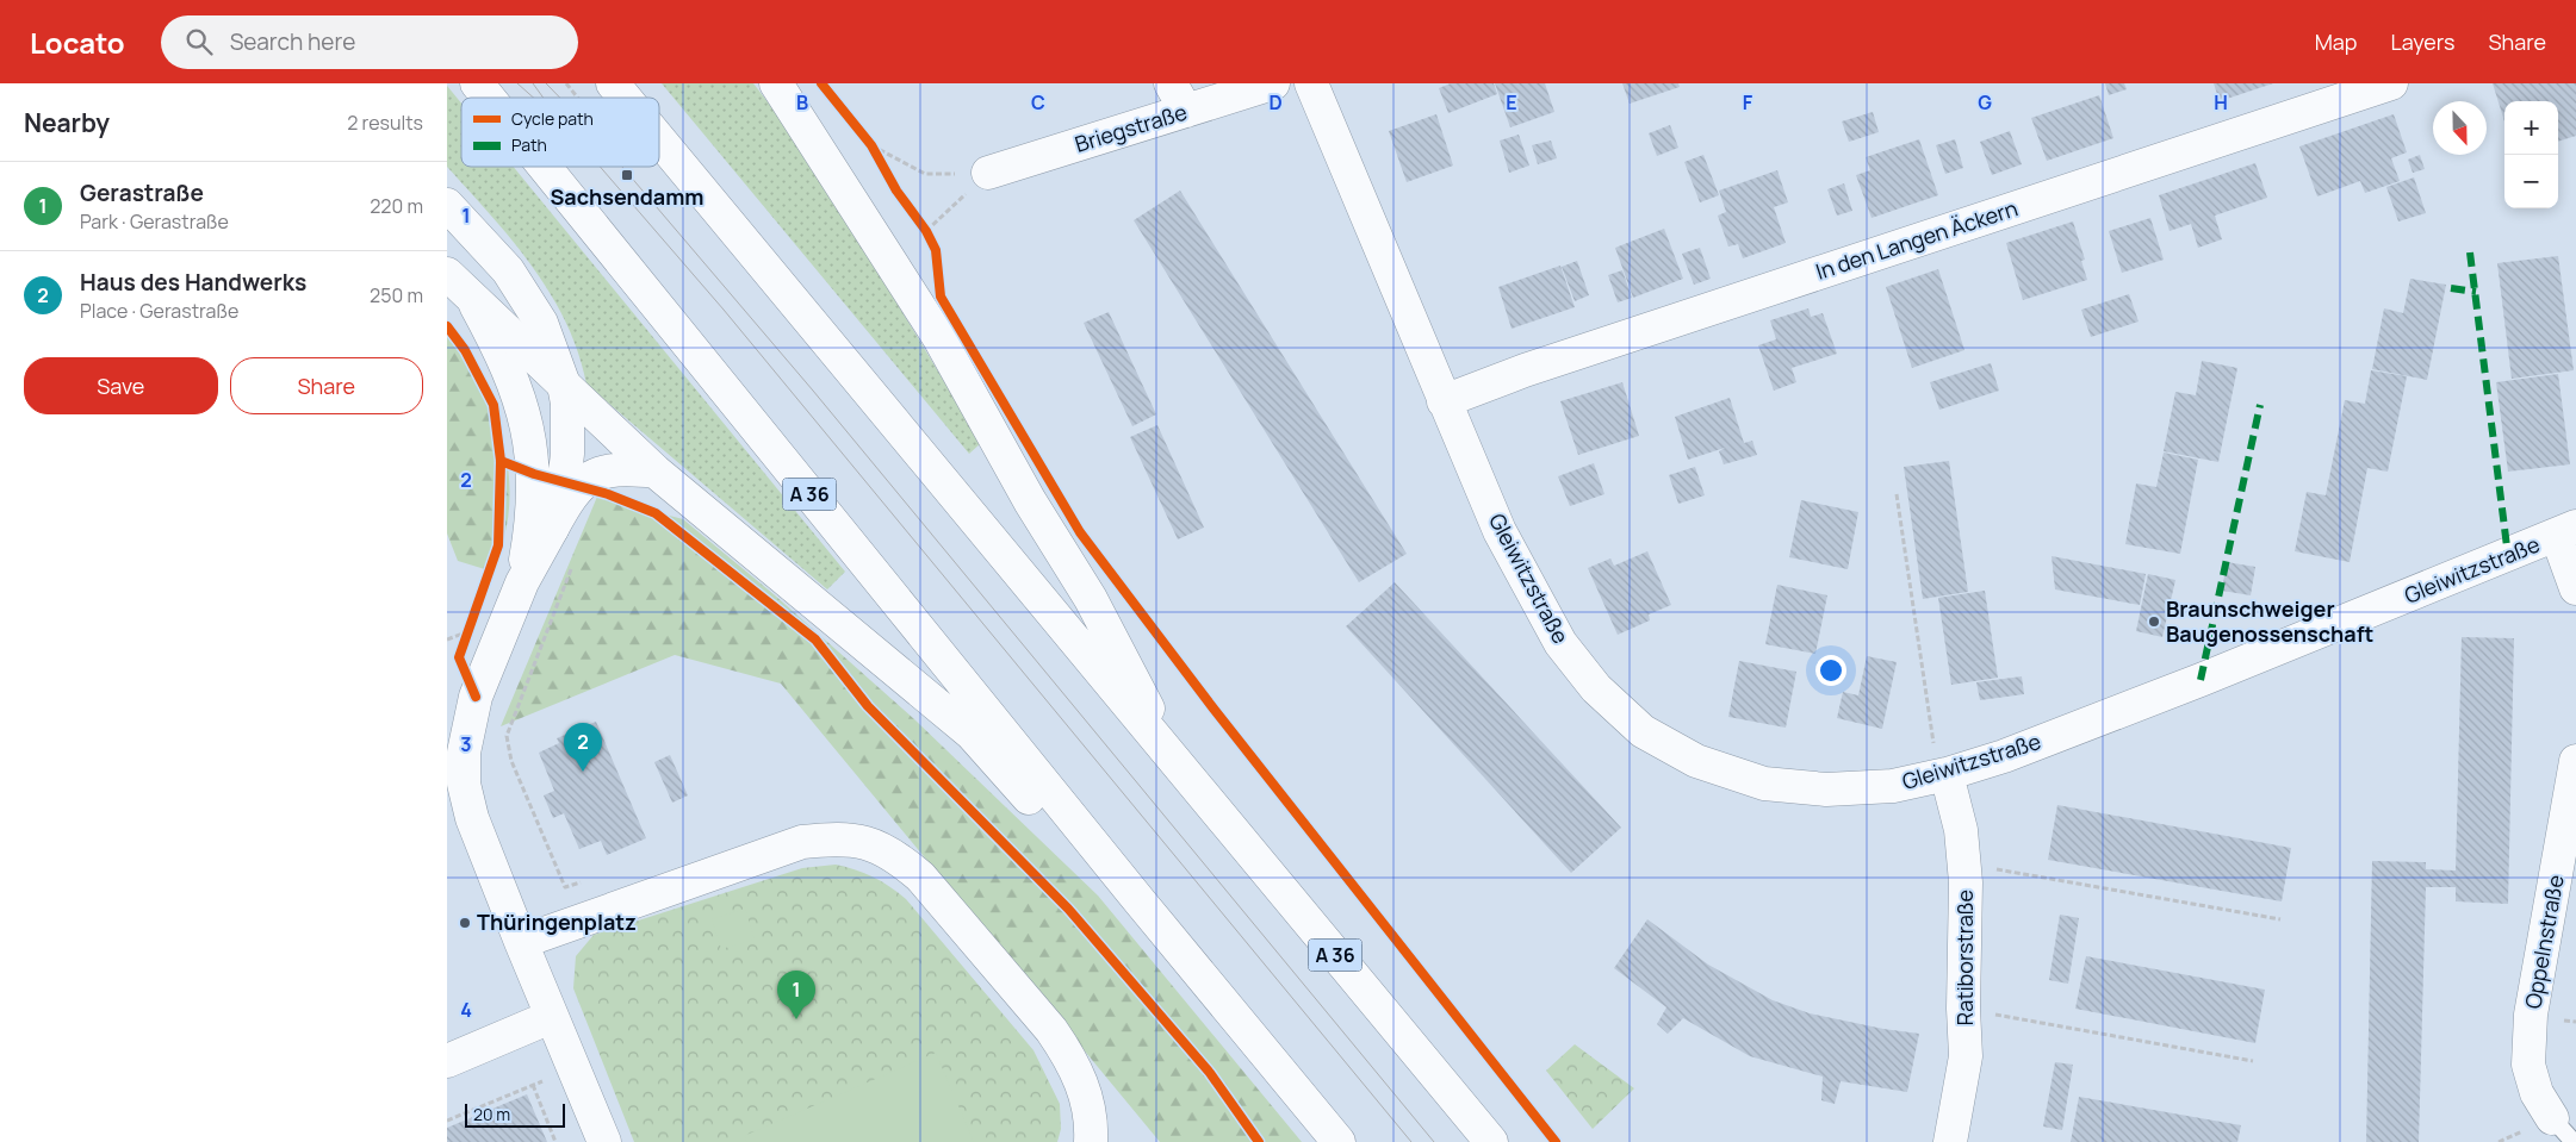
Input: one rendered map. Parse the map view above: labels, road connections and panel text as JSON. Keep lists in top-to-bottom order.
{
  "streets": {
    "main road": [
      "Briegstraße",
      "In den Langen Äckern",
      "A 36",
      "Gleiwitzstraße",
      "Oppelnstraße",
      "Ratiborstraße"
    ]
  },
  "crossings": [
    ["In den Langen Äckern", "Gleiwitzstraße"],
    ["Gleiwitzstraße", "Ratiborstraße"]
  ],
  "places": {
    "transit": ["Sachsendamm"],
    "other": ["Braunschweiger Baugenossenschaft", "Thüringenplatz"]
  },
  "legend": ["Cycle path", "Path"],
  "scale_bar": "20 m",
  "north": "bottom",
  "page": {
    "header": "Locato",
    "search": "Search here",
    "nav": ["Map", "Layers", "Share"],
    "heading": ["Nearby", "2 results"],
    "map_buttons": ["+", "−"],
    "list": [
      {
        "mark": "1",
        "name": "Gerastraße",
        "note": "Park · Gerastraße",
        "value": "220 m"
      },
      {
        "mark": "2",
        "name": "Haus des Handwerks",
        "note": "Place · Gerastraße",
        "value": "250 m"
      }
    ],
    "buttons": ["Save", "Share"],
    "pins": ["2", "1"],
    "scale": "20 m"
  },
  "grid": {
    "columns": [
      "B",
      "C",
      "D",
      "E",
      "F",
      "G",
      "H"
    ],
    "rows": [
      "1",
      "2",
      "3",
      "4"
    ]
  }
}
